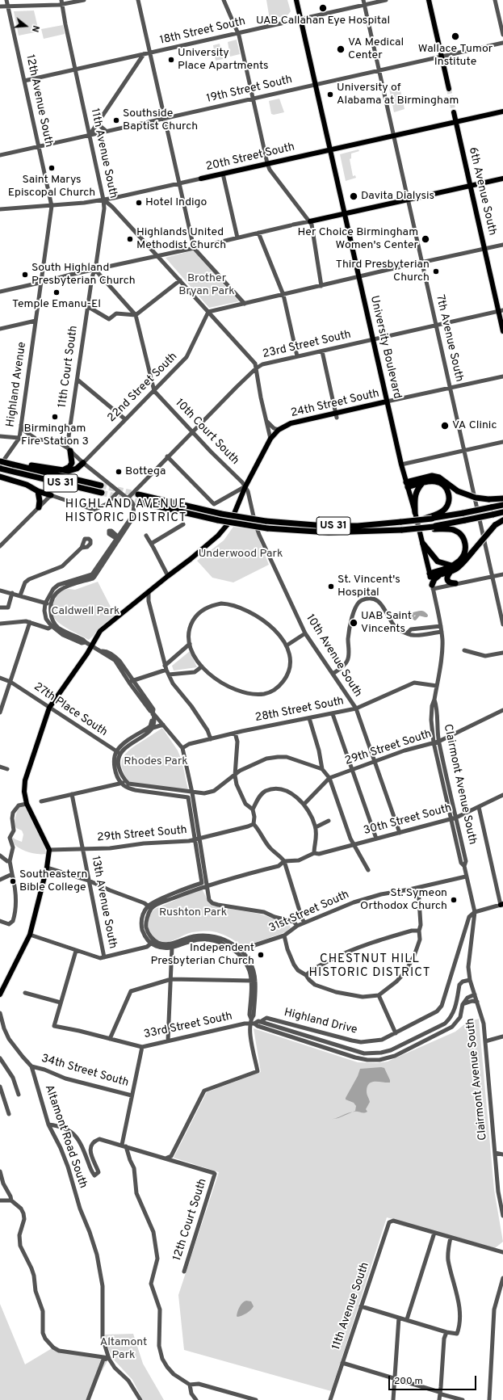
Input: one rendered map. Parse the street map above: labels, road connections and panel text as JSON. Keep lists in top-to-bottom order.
{
  "streets": {
    "highway": ["US 31"],
    "main road": [
      "20th Street South",
      "6th Avenue South",
      "University Boulevard",
      "24th Street South"
    ],
    "street": [
      "18th Street South",
      "19th Street South",
      "12th Avenue South",
      "11th Avenue South",
      "7th Avenue South",
      "23rd Street South",
      "11th Court South",
      "Highland Avenue",
      "22nd Street South",
      "10th Court South",
      "10th Avenue South",
      "27th Place South",
      "28th Street South",
      "29th Street South",
      "Clairmont Avenue South",
      "30th Street South",
      "13th Avenue South",
      "31st Street South",
      "Highland Drive",
      "33rd Street South",
      "34th Street South",
      "Altamont Road South",
      "12th Court South"
    ]
  },
  "crossings": [
    ["18th Street South", "12th Avenue South"],
    ["18th Street South", "11th Avenue South"],
    ["18th Street South", "7th Avenue South"],
    ["18th Street South", "University Boulevard"],
    ["19th Street South", "12th Avenue South"],
    ["19th Street South", "11th Avenue South"],
    ["19th Street South", "7th Avenue South"],
    ["19th Street South", "University Boulevard"],
    ["12th Avenue South", "20th Street South"],
    ["12th Avenue South", "Highland Avenue"],
    ["11th Avenue South", "20th Street South"],
    ["11th Avenue South", "11th Court South"],
    ["20th Street South", "6th Avenue South"],
    ["20th Street South", "7th Avenue South"],
    ["20th Street South", "University Boulevard"],
    ["20th Street South", "Highland Avenue"],
    ["6th Avenue South", "23rd Street South"],
    ["7th Avenue South", "23rd Street South"],
    ["7th Avenue South", "24th Street South"],
    ["23rd Street South", "University Boulevard"],
    ["23rd Street South", "Highland Avenue"],
    ["23rd Street South", "10th Court South"],
    ["University Boulevard", "24th Street South"],
    ["University Boulevard", "28th Street South"],
    ["University Boulevard", "Clairmont Avenue South"],
    ["11th Court South", "Highland Avenue"],
    ["Highland Avenue", "22nd Street South"],
    ["22nd Street South", "10th Court South"],
    ["10th Court South", "10th Avenue South"],
    ["10th Avenue South", "28th Street South"],
    ["10th Avenue South", "29th Street South"],
    ["10th Avenue South", "30th Street South"],
    ["29th Street South", "Clairmont Avenue South"],
    ["29th Street South", "30th Street South"],
    ["29th Street South", "13th Avenue South"],
    ["Clairmont Avenue South", "30th Street South"],
    ["Clairmont Avenue South", "31st Street South"],
    ["Clairmont Avenue South", "Highland Drive"],
    ["34th Street South", "Altamont Road South"]
  ],
  "districts": ["HIGHLAND AVENUE HISTORIC DISTRICT", "CHESTNUT HILL HISTORIC DISTRICT"],
  "parks": [
    "Brother Bryan Park",
    "Underwood Park",
    "Caldwell Park",
    "Rhodes Park",
    "Rushton Park",
    "Altamont Park"
  ],
  "places": [
    "UAB Callahan Eye Hospital",
    "Wallace Tumor Institute",
    "VA Medical Center",
    "University Place Apartments",
    "University of Alabama at Birmingham",
    "Southside Baptist Church",
    "Saint Marys Episcopal Church",
    "Davita Dialysis",
    "Hotel Indigo",
    "Highlands United Methodist Church",
    "Her Choice Birmingham Women's Center",
    "Third Presbyterian Church",
    "South Highland Presbyterian Church",
    "Temple Emanu-El",
    "Birmingham Fire Station 3",
    "VA Clinic",
    "Bottega",
    "St. Vincent's Hospital",
    "UAB Saint Vincents",
    "Southeastern Bible College",
    "St. Symeon Orthodox Church",
    "Independent Presbyterian Church"
  ],
  "scale_bar": "200 m",
  "north": "right"
}
